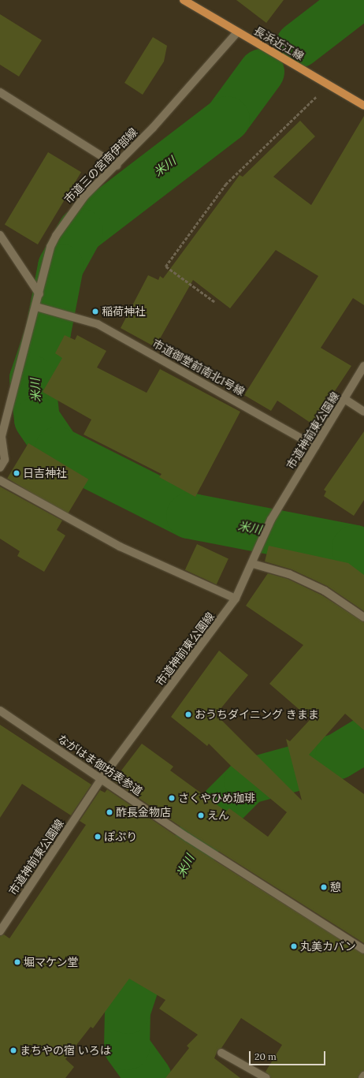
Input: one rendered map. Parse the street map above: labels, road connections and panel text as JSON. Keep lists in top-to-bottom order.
{
  "streets": {
    "main road": ["長浜近江線"],
    "street": [
      "市道三の宮南伊部線",
      "市道御堂前南北1号線",
      "市道神前東公園線",
      "ながはま御坊表参道"
    ]
  },
  "crossings": [
    ["長浜近江線", "市道三の宮南伊部線"],
    ["市道三の宮南伊部線", "市道御堂前南北1号線"],
    ["市道御堂前南北1号線", "市道神前東公園線"],
    ["市道神前東公園線", "ながはま御坊表参道"]
  ],
  "water": ["米川"],
  "places": [
    "稲荷神社",
    "日吉神社",
    "おうちダイニング きまま",
    "さくやひめ珈琲",
    "酢長金物店",
    "えん",
    "ぽぷり",
    "憩",
    "丸美カバン",
    "堀マケン堂",
    "まちやの宿 いろは"
  ],
  "scale_bar": "20 m"
}
